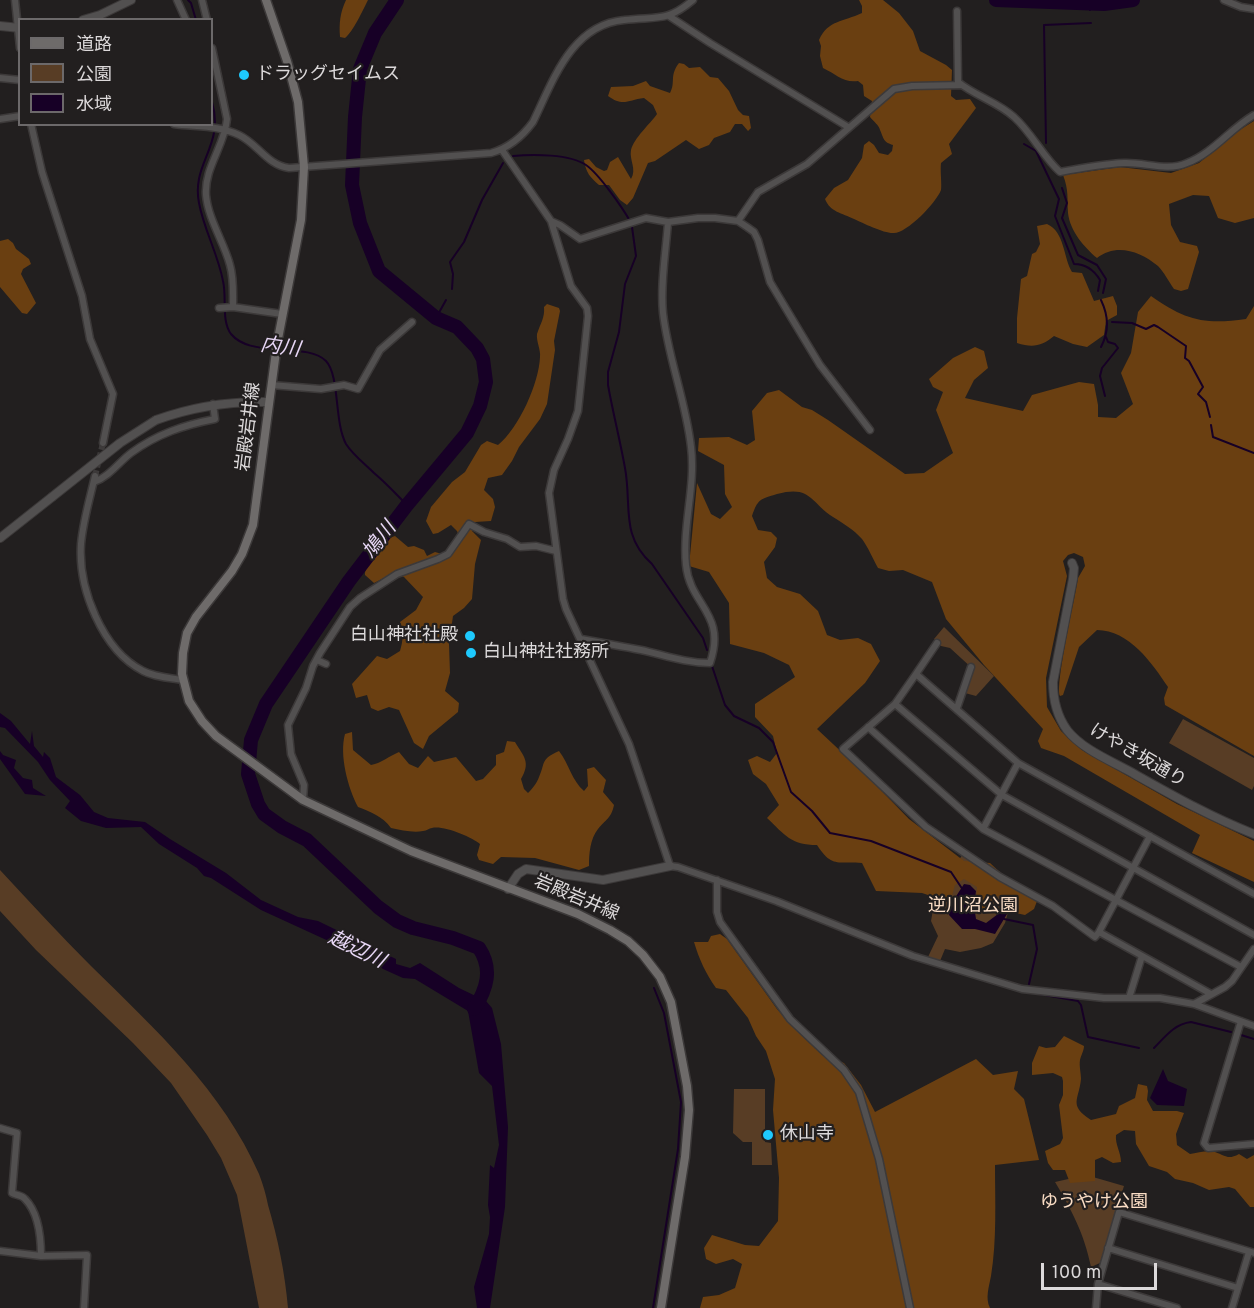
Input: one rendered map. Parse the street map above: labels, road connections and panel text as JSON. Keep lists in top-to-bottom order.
{
  "streets": {
    "main road": ["岩殿岩井線"],
    "street": ["けやき坂通り"]
  },
  "water": ["内川", "鳩川", "越辺川"],
  "parks": ["逆川沼公園", "ゆうやけ公園"],
  "places": [
    "ドラッグセイムス",
    "白山神社社殿",
    "白山神社社務所",
    "休山寺"
  ],
  "legend": ["道路", "公園", "水域"],
  "scale_bar": "100 m"
}
